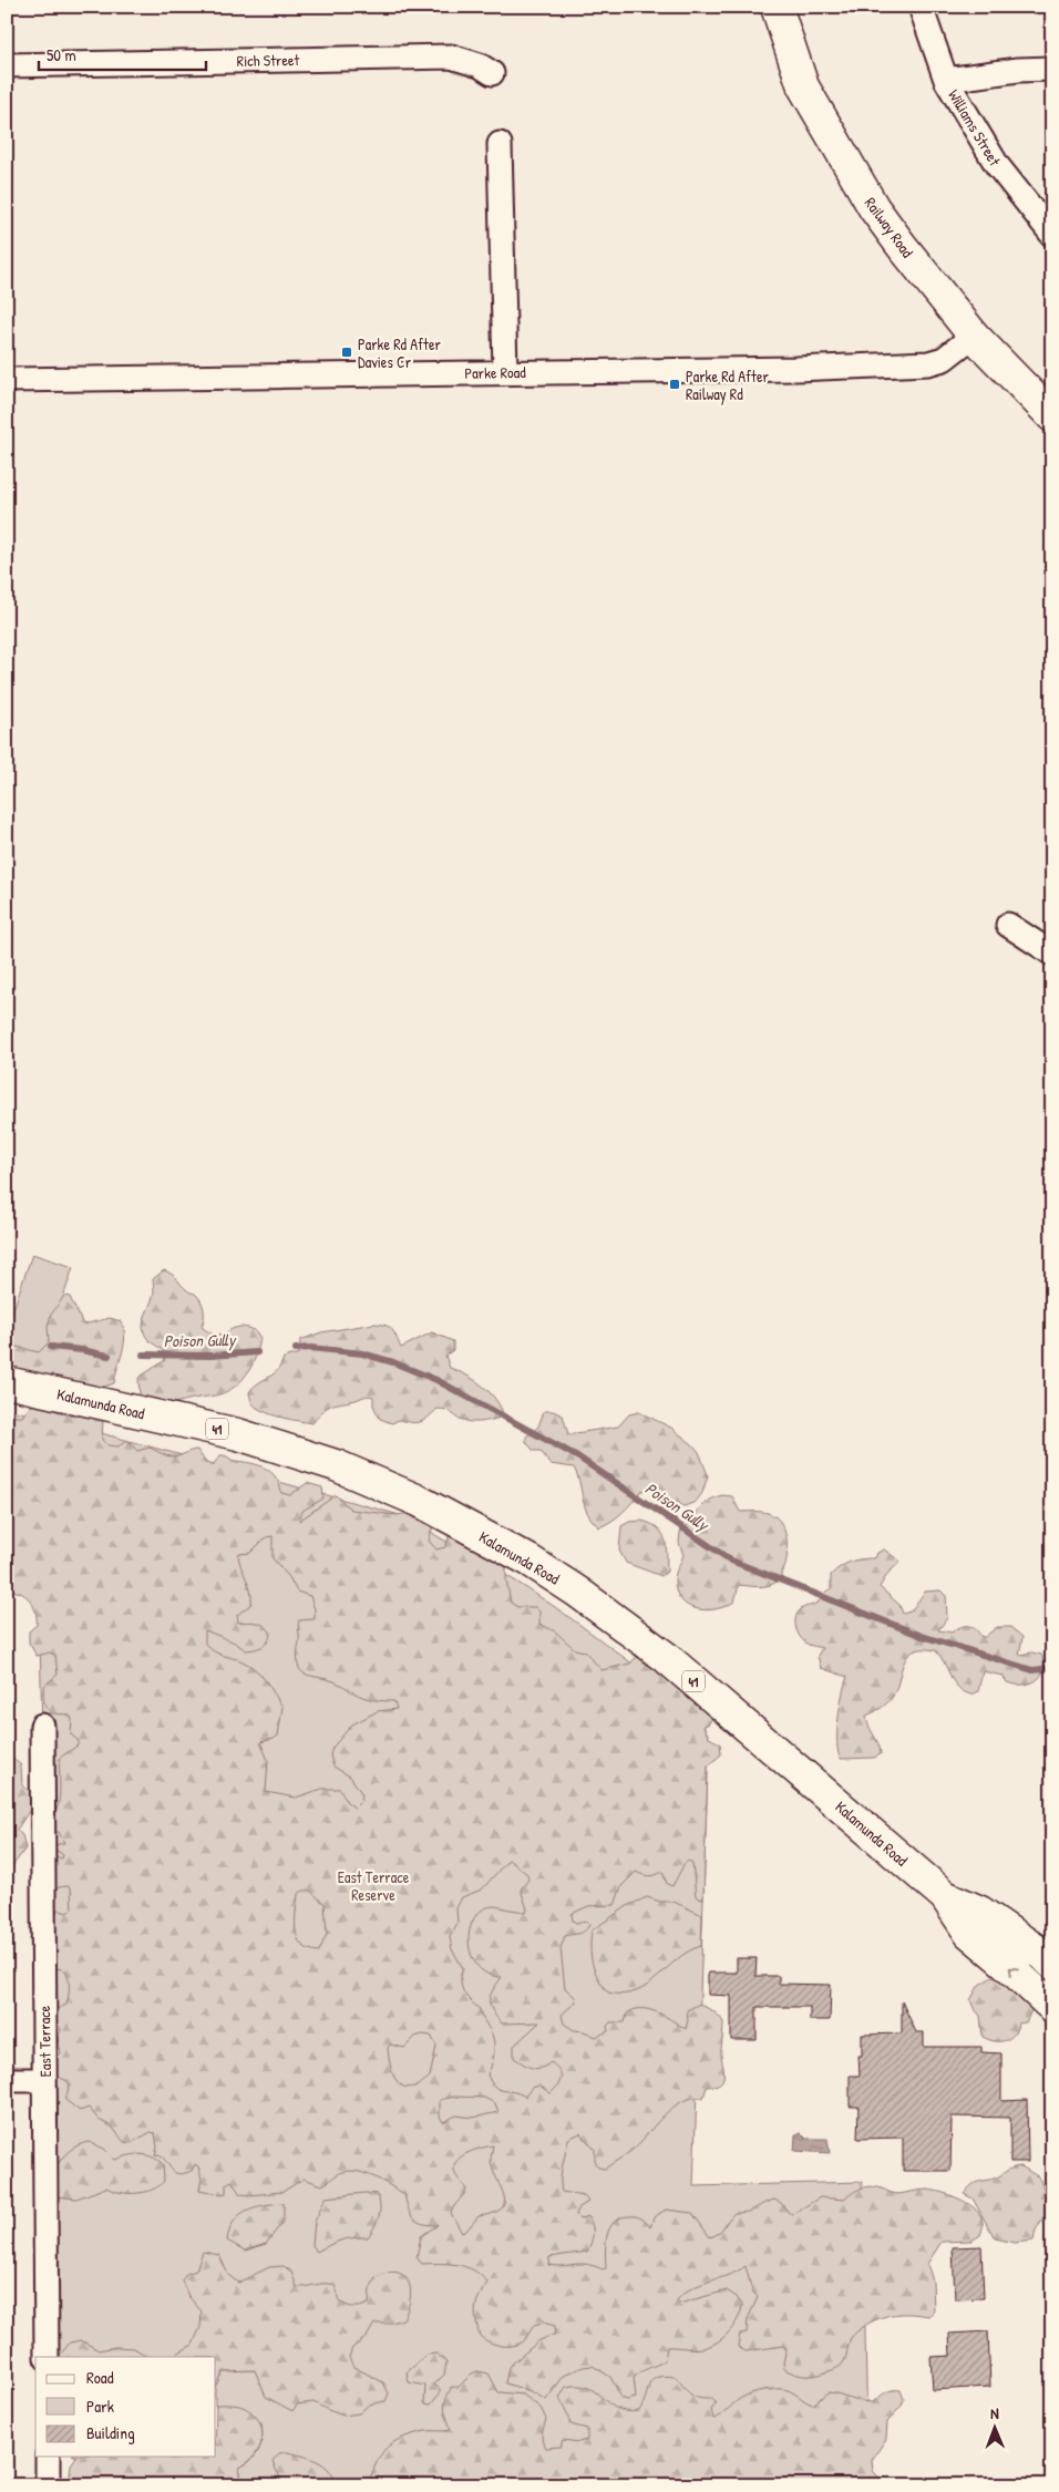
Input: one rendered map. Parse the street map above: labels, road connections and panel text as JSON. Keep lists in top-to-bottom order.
{
  "streets": {
    "main road": ["Railway Road", "Kalamunda Road", "41"],
    "street": [
      "Rich Street",
      "Williams Street",
      "Parke Road",
      "East Terrace"
    ]
  },
  "crossings": [
    ["Railway Road", "Parke Road"]
  ],
  "water": ["Poison Gully"],
  "parks": ["East Terrace Reserve"],
  "places": {
    "transit": ["Parke Rd After Davies Cr", "Parke Rd After Railway Rd"]
  },
  "legend": ["Road", "Park", "Building"],
  "scale_bar": "50 m",
  "north": "top"
}
